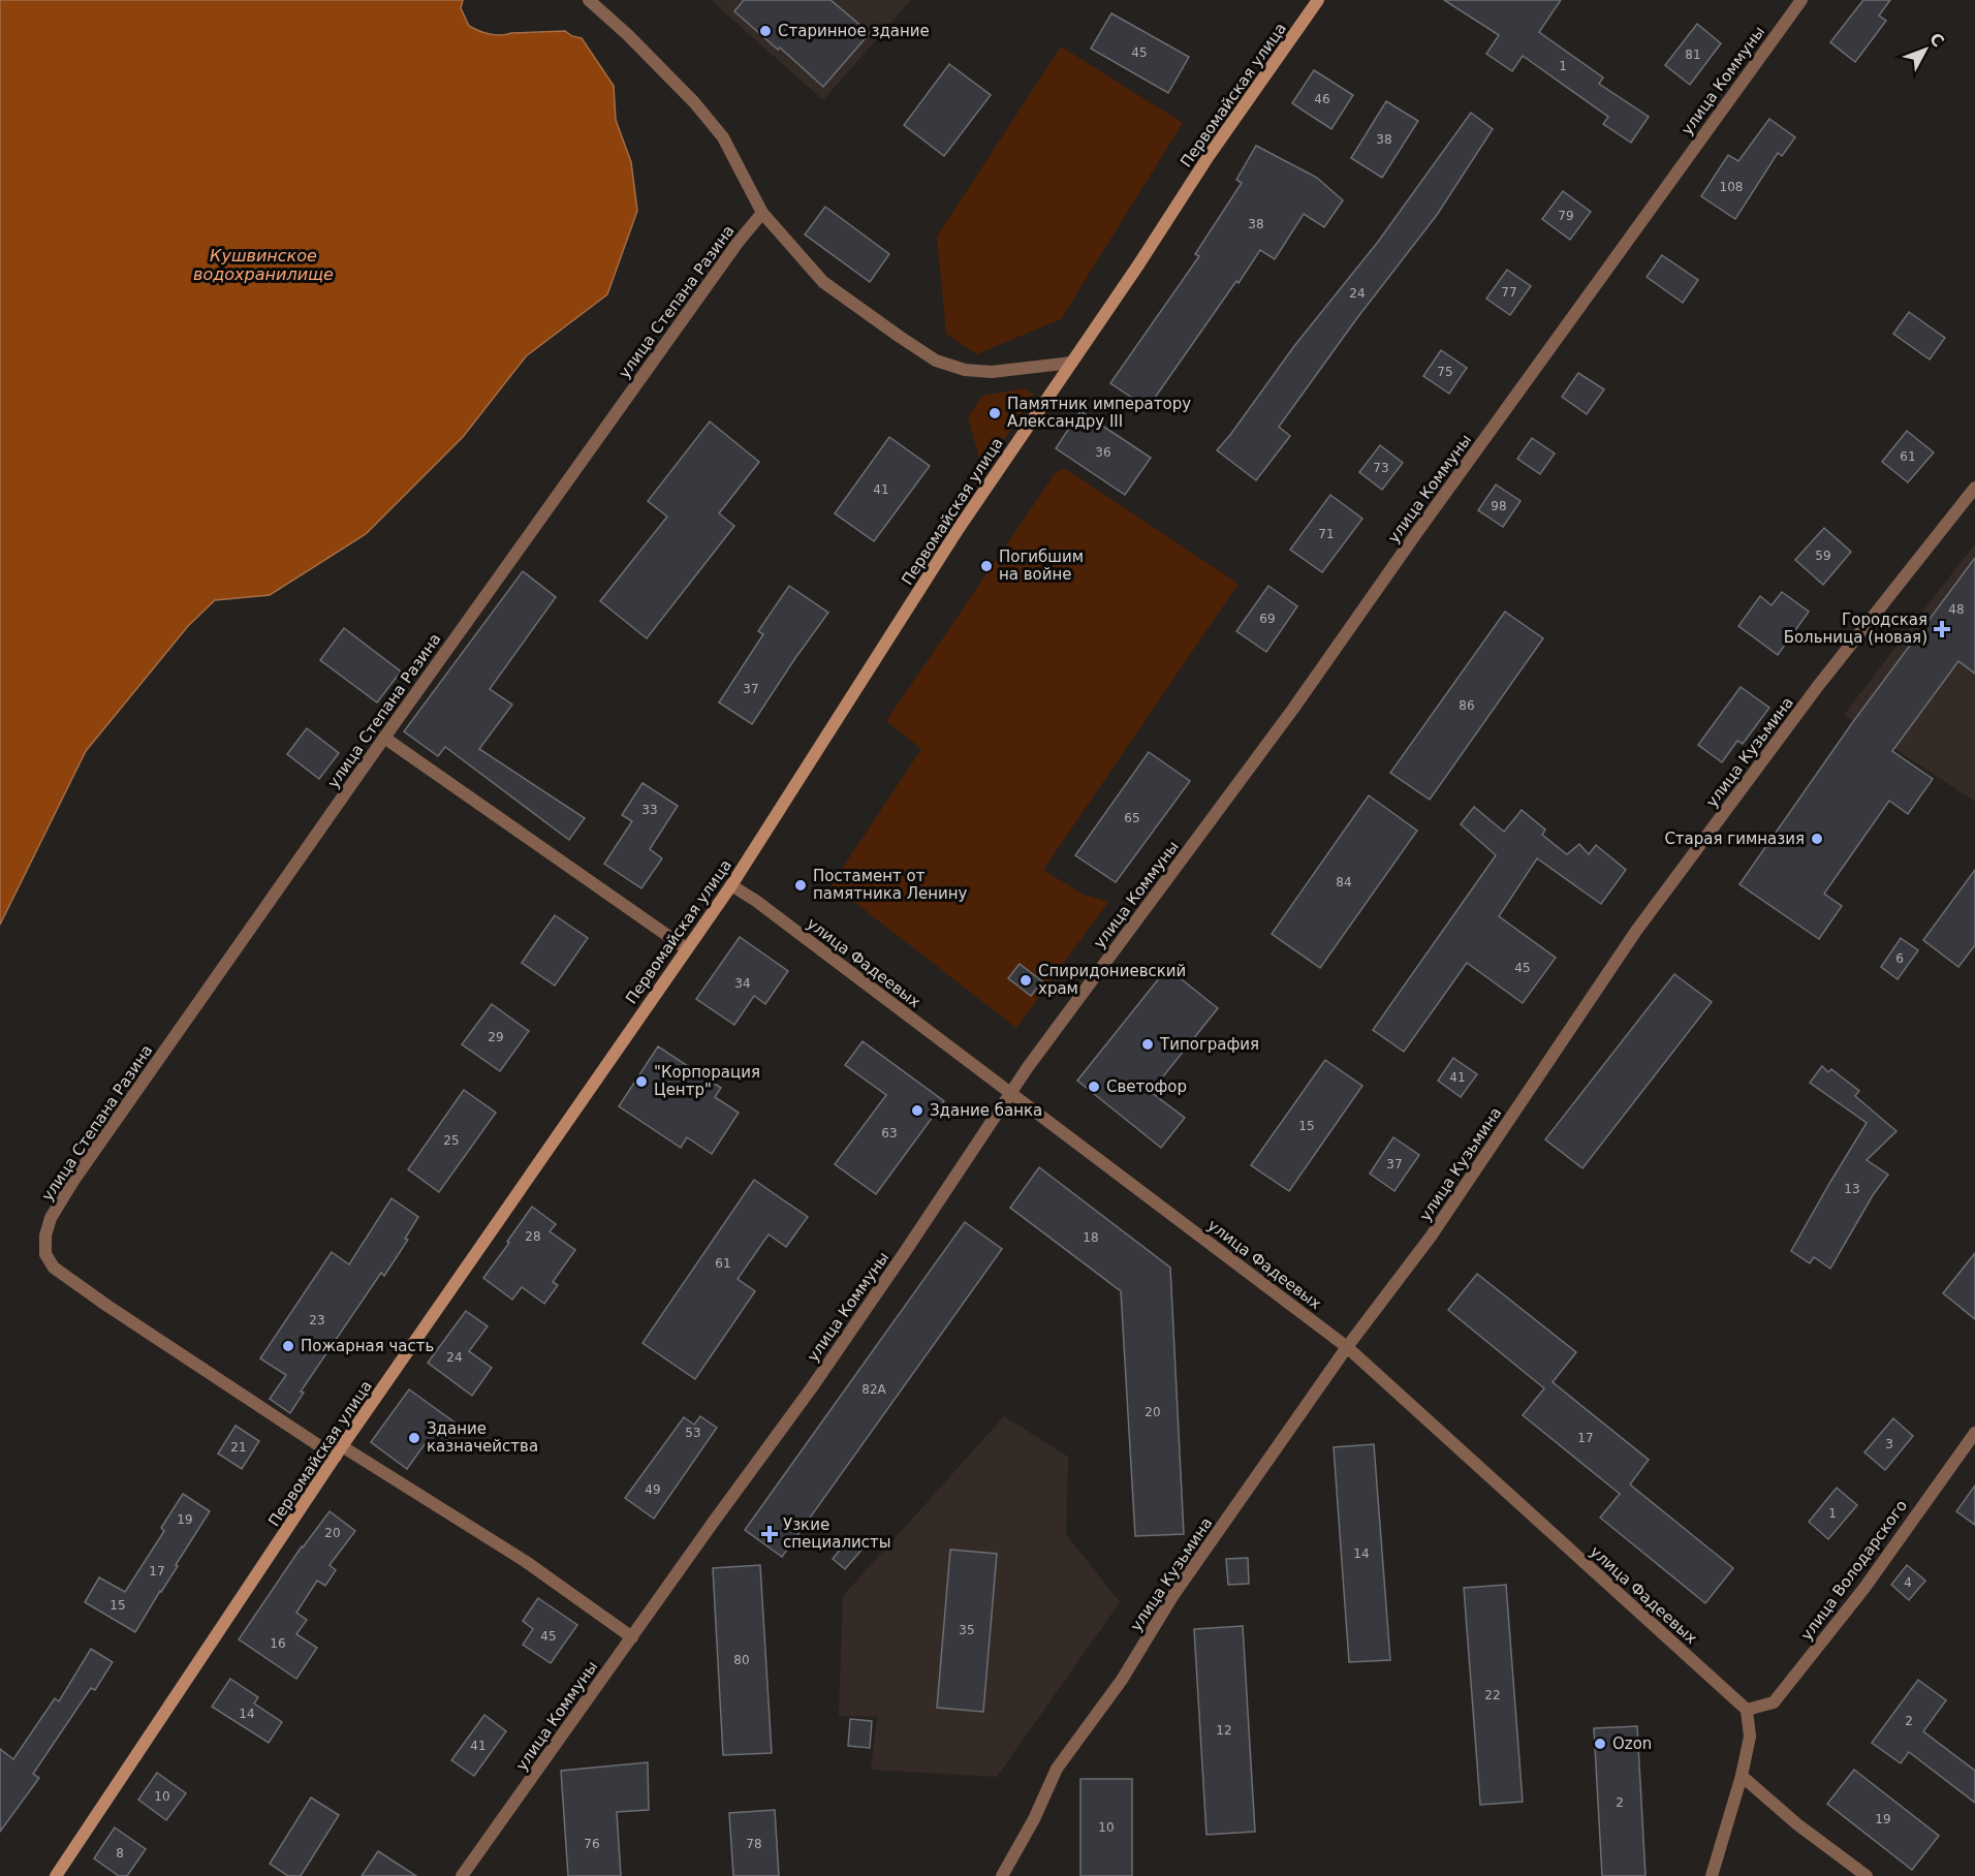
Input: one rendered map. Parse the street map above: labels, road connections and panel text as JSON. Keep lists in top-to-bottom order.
{
  "streets": {
    "main road": ["Первомайская улица"],
    "street": [
      "улица Коммуны",
      "улица Степана Разина",
      "улица Кузьмина",
      "улица Фадеевых",
      "улица Володарского"
    ]
  },
  "crossings": [
    ["улица Коммуны", "улица Фадеевых"],
    ["Первомайская улица", "улица Степана Разина"],
    ["Первомайская улица", "улица Фадеевых"],
    ["улица Кузьмина", "улица Фадеевых"],
    ["улица Фадеевых", "улица Володарского"]
  ],
  "water": ["Кушвинское водохранилище"],
  "places": {
    "other": [
      "Старинное здание",
      "Памятник императору Александру III",
      "Погибшим на войне",
      "Старая гимназия",
      "Постамент от памятника Ленину",
      "Спиридониевский храм",
      "Типография",
      "\"Корпорация Центр\"",
      "Светофор",
      "Здание банка",
      "Пожарная часть",
      "Здание казначейства",
      "Ozon"
    ],
    "health": ["Городская Больница (новая)", "Узкие специалисты"]
  },
  "house_numbers": [
    "45",
    "81",
    "1",
    "46",
    "38",
    "108",
    "79",
    "38",
    "77",
    "24",
    "75",
    "36",
    "61",
    "73",
    "41",
    "98",
    "71",
    "59",
    "48",
    "69",
    "37",
    "86",
    "33",
    "65",
    "84",
    "6",
    "45",
    "34",
    "29",
    "41",
    "15",
    "63",
    "25",
    "37",
    "13",
    "28",
    "18",
    "61",
    "23",
    "24",
    "82А",
    "20",
    "53",
    "17",
    "3",
    "21",
    "49",
    "1",
    "19",
    "20",
    "14",
    "17",
    "4",
    "15",
    "35",
    "45",
    "16",
    "80",
    "22",
    "14",
    "2",
    "12",
    "41",
    "10",
    "2",
    "19",
    "10",
    "76",
    "78",
    "8"
  ],
  "north": "top right"
}
